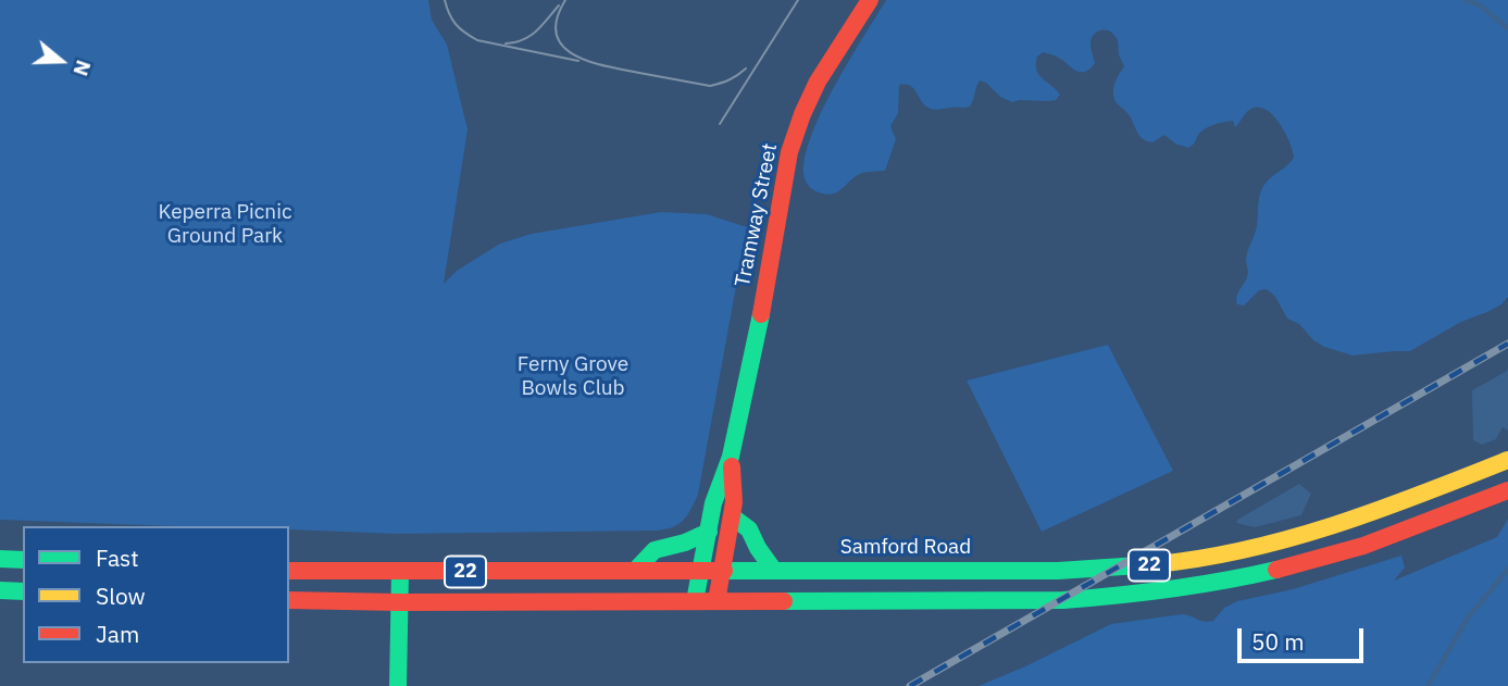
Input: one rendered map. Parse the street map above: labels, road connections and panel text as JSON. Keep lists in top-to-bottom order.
{
  "streets": {
    "main road": ["Tramway Street", "Samford Road", "22"]
  },
  "crossings": [
    ["Tramway Street", "Samford Road"],
    ["Tramway Street", "22"]
  ],
  "parks": ["Keperra Picnic Ground Park", "Ferny Grove Bowls Club"],
  "legend": ["Fast", "Slow", "Jam"],
  "scale_bar": "50 m",
  "north": "right"
}
